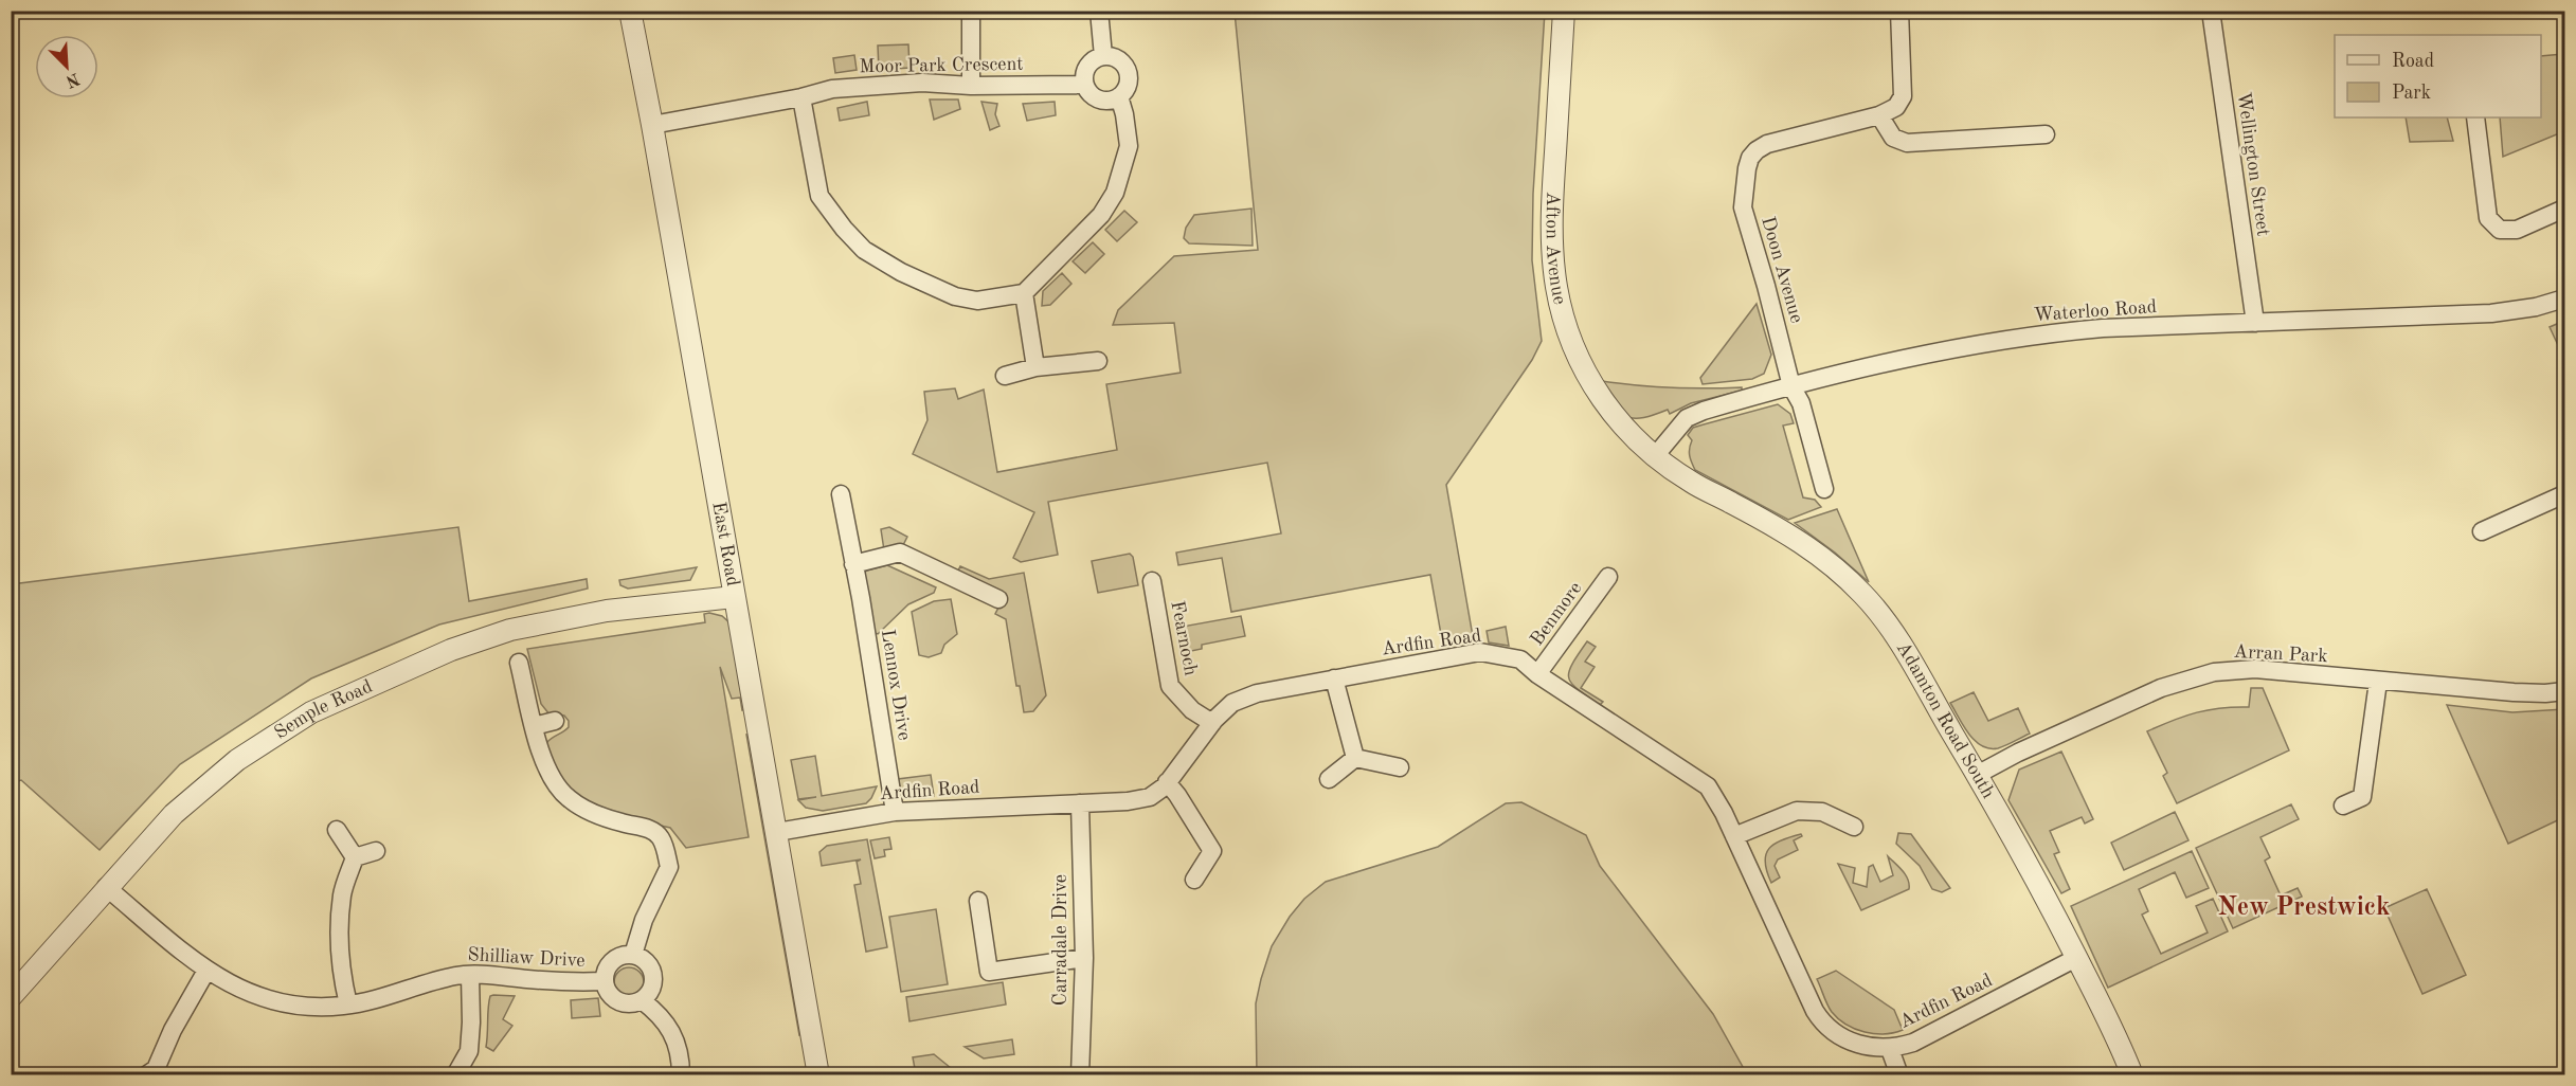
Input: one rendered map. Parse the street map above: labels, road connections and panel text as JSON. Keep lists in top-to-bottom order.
{
  "streets": {
    "street": [
      "Moor Park Crescent",
      "Wellington Street",
      "Afton Avenue",
      "Doon Avenue",
      "Waterloo Road",
      "East Road",
      "Benmore",
      "Fearnoch",
      "Ardfin Road",
      "Arran Park",
      "Lennox Drive",
      "Semple Road",
      "Adamton Road South",
      "Carradale Drive",
      "Shilliaw Drive"
    ]
  },
  "crossings": [
    ["Moor Park Crescent", "East Road"],
    ["Wellington Street", "Waterloo Road"],
    ["Afton Avenue", "Waterloo Road"],
    ["Afton Avenue", "Adamton Road South"],
    ["Doon Avenue", "Waterloo Road"],
    ["Waterloo Road", "Adamton Road South"],
    ["East Road", "Ardfin Road"],
    ["East Road", "Semple Road"],
    ["Benmore", "Ardfin Road"],
    ["Fearnoch", "Ardfin Road"],
    ["Ardfin Road", "Lennox Drive"],
    ["Ardfin Road", "Adamton Road South"],
    ["Ardfin Road", "Carradale Drive"],
    ["Arran Park", "Adamton Road South"],
    ["Semple Road", "Shilliaw Drive"]
  ],
  "districts": ["New Prestwick"],
  "legend": ["Road", "Park"],
  "north": "bottom right"
}
